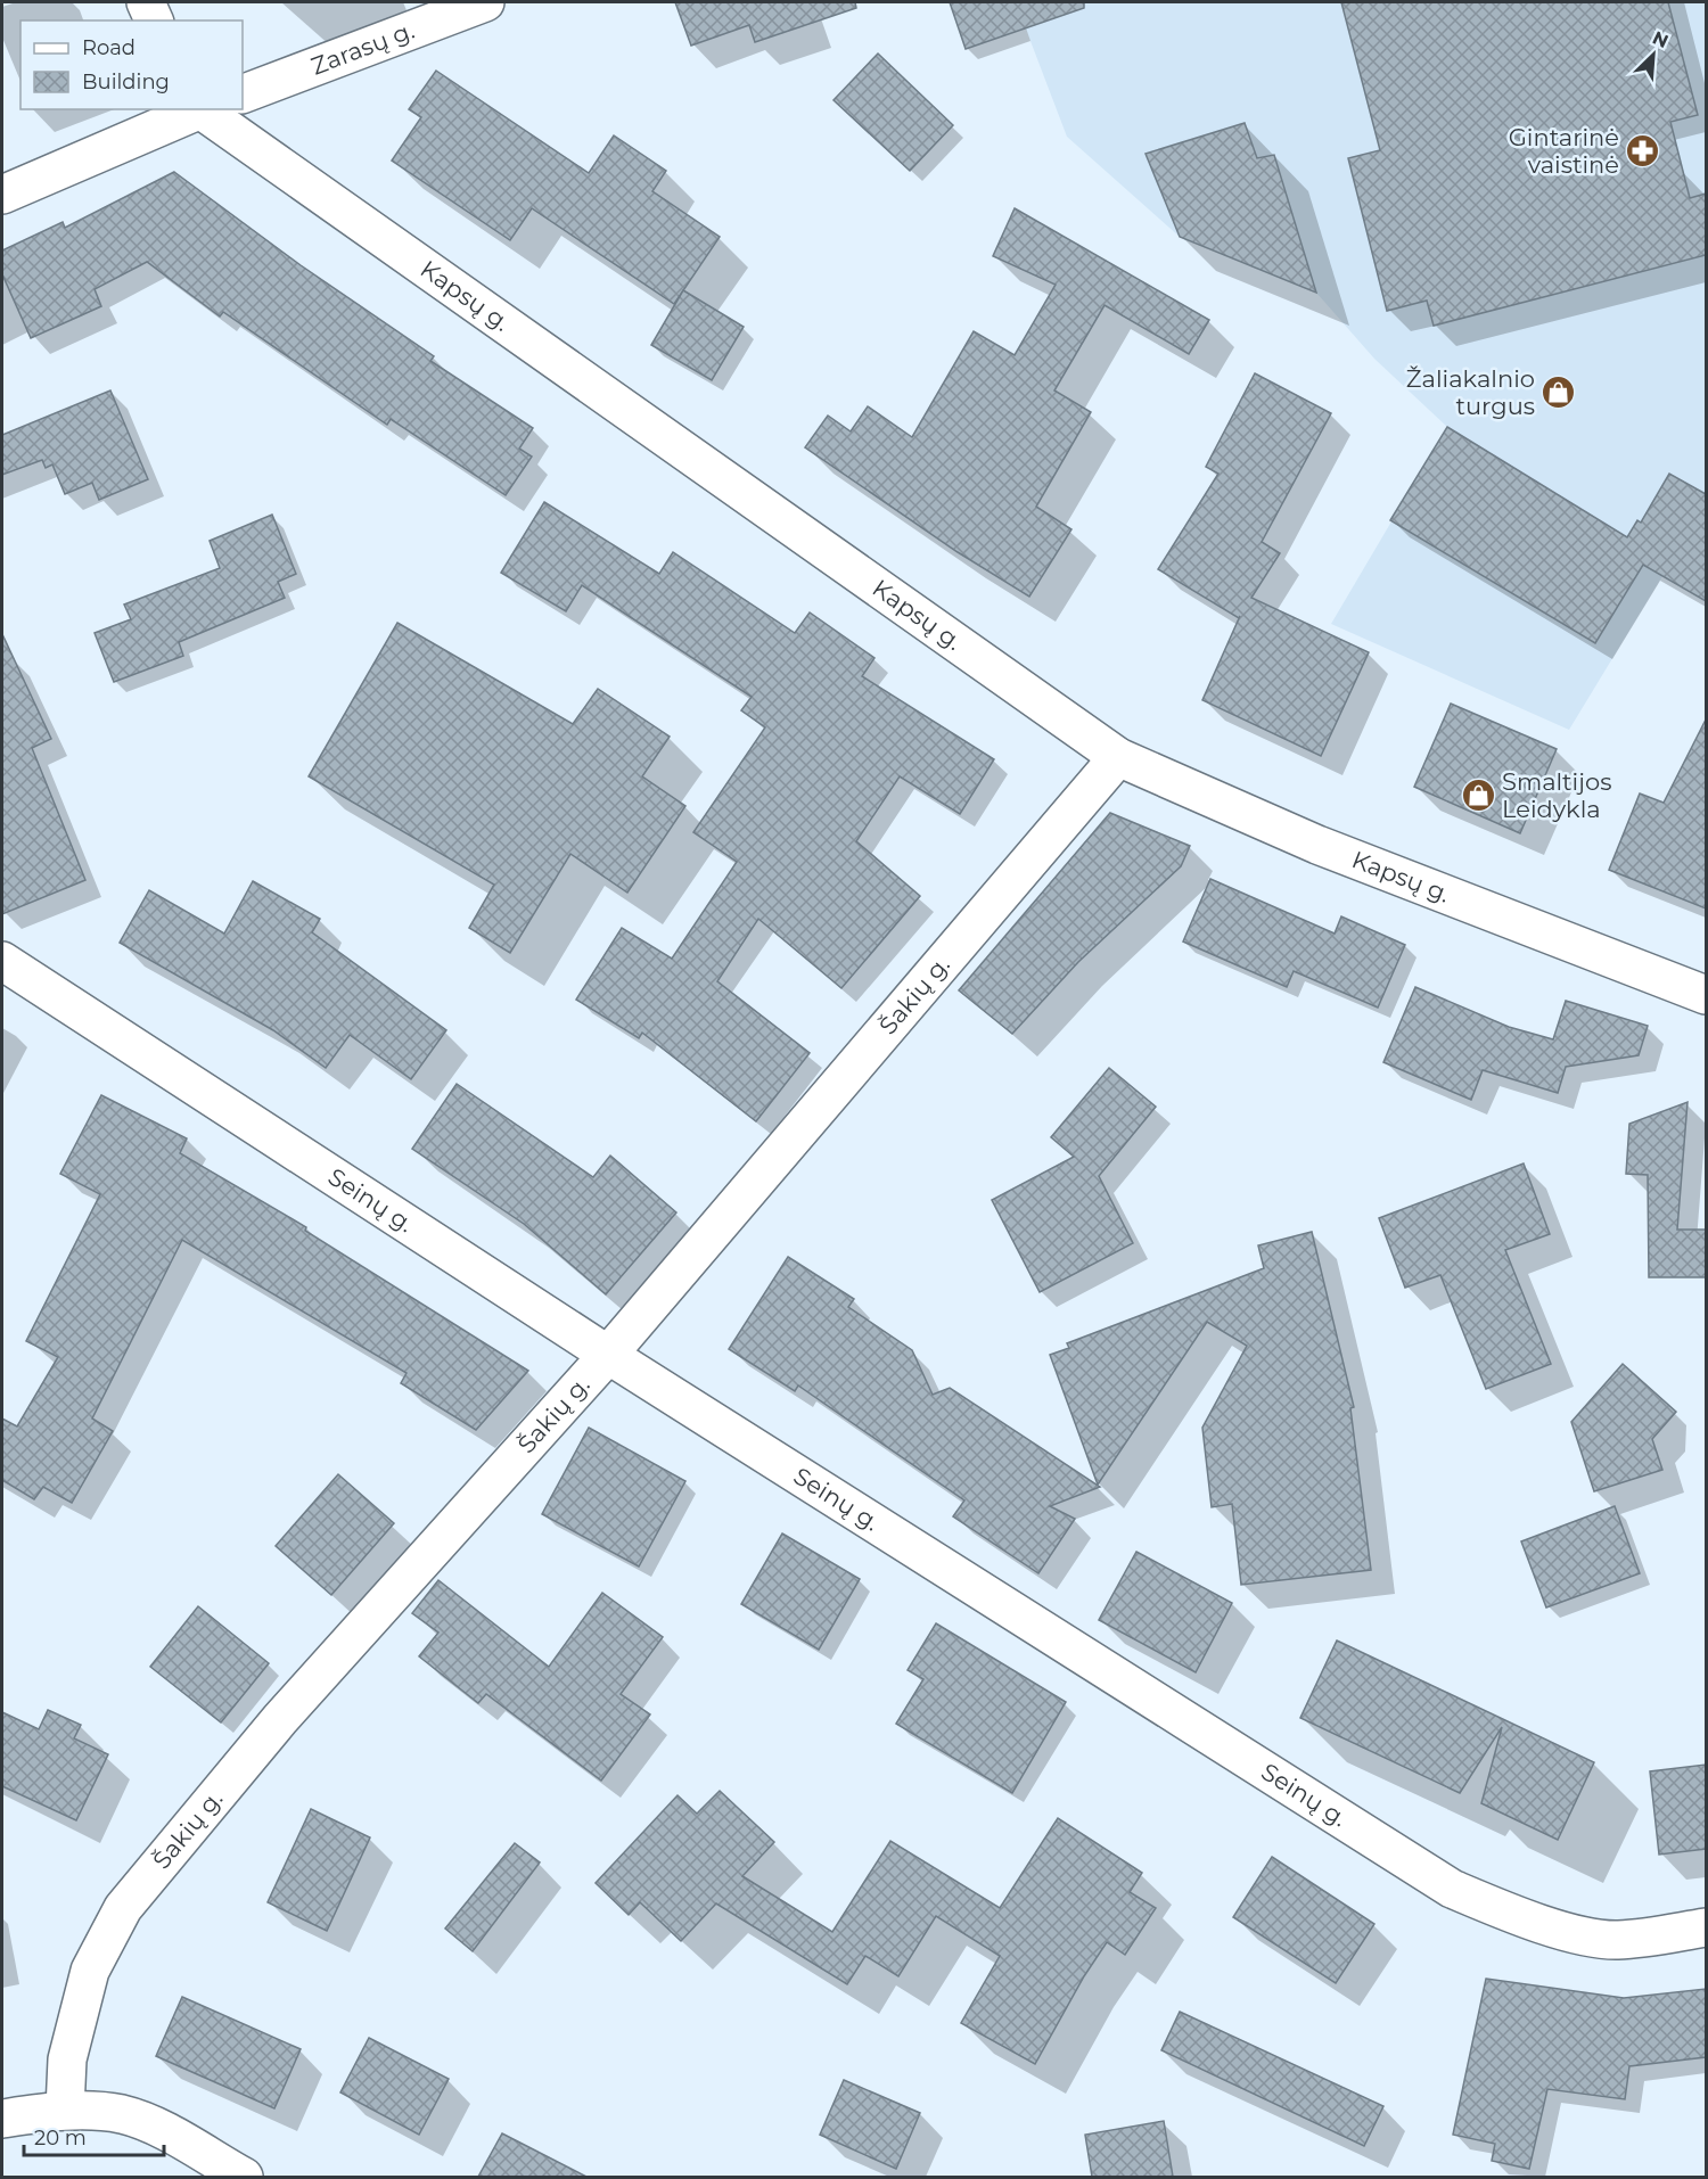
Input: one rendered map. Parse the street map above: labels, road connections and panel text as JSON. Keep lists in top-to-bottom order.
{
  "streets": {
    "street": [
      "Zarasų g.",
      "Kapsų g.",
      "Šakių g.",
      "Seinų g."
    ]
  },
  "crossings": [
    ["Kapsų g.", "Šakių g."],
    ["Šakių g.", "Seinų g."]
  ],
  "places": {
    "pharmacy": ["Gintarinė vaistinė"],
    "shop": ["Žaliakalnio turgus", "Smaltijos Leidykla"]
  },
  "legend": ["Road", "Building"],
  "scale_bar": "20 m",
  "north": "top right"
}
